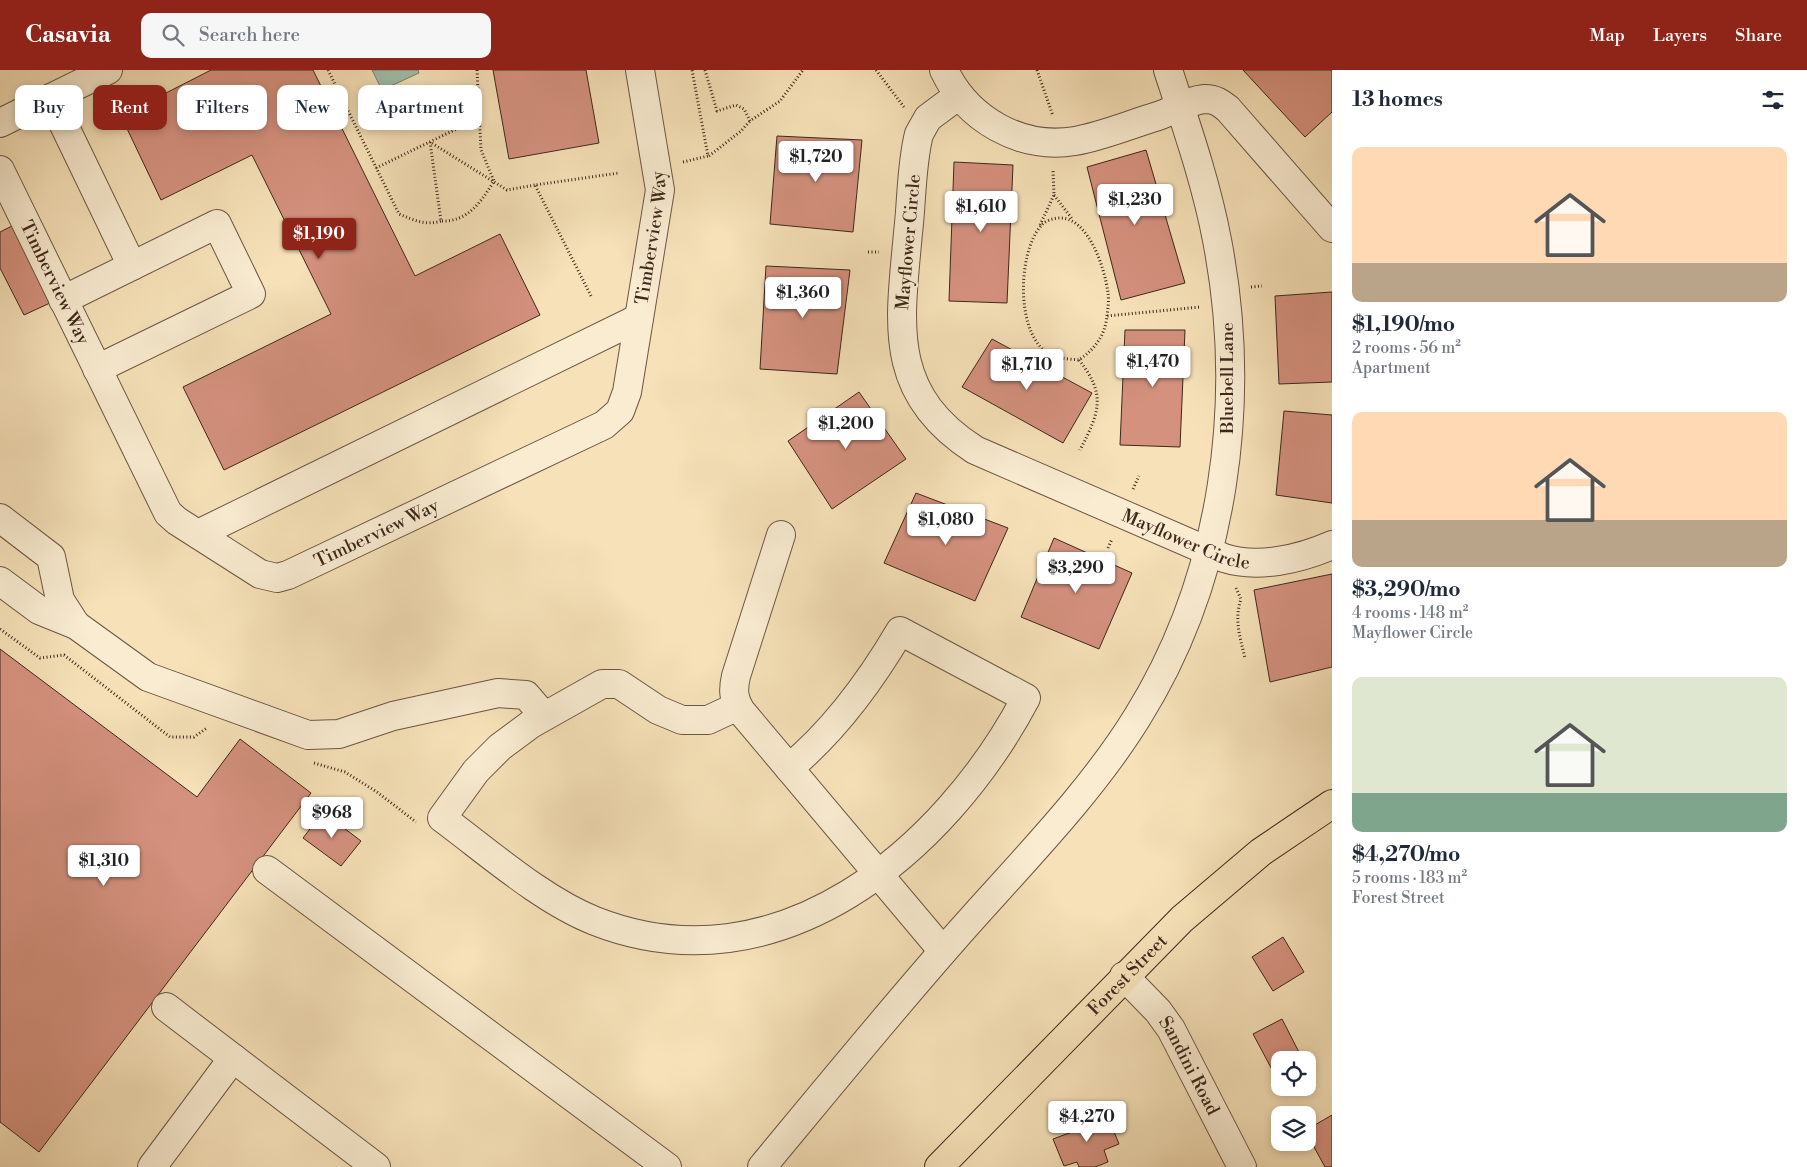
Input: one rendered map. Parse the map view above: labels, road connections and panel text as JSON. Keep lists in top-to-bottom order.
{
  "streets": {
    "main road": ["Forest Street"],
    "street": [
      "Timberview Way",
      "Mayflower Circle",
      "Bluebell Lane",
      "Sandini Road"
    ]
  },
  "crossings": [
    ["Mayflower Circle", "Bluebell Lane"],
    ["Forest Street", "Sandini Road"]
  ],
  "page": {
    "header": "Casavia",
    "search": "Search here",
    "nav": ["Map", "Layers", "Share"],
    "heading": "13 homes",
    "chip": [
      "Buy",
      "Rent",
      "Filters",
      "New",
      "Apartment"
    ],
    "list": [
      {
        "name": "$1,190/mo",
        "note": "2 rooms · 56 m² · Apartment"
      },
      {
        "name": "$3,290/mo",
        "note": "4 rooms · 148 m² · Mayflower Circle"
      },
      {
        "name": "$4,270/mo",
        "note": "5 rooms · 183 m² · Forest Street"
      }
    ],
    "price": [
      "$1,720",
      "$1,230",
      "$1,610",
      "$1,190",
      "$1,360",
      "$1,470",
      "$1,710",
      "$1,200",
      "$1,080",
      "$3,290",
      "$968",
      "$1,310",
      "$4,270"
    ]
  }
}
